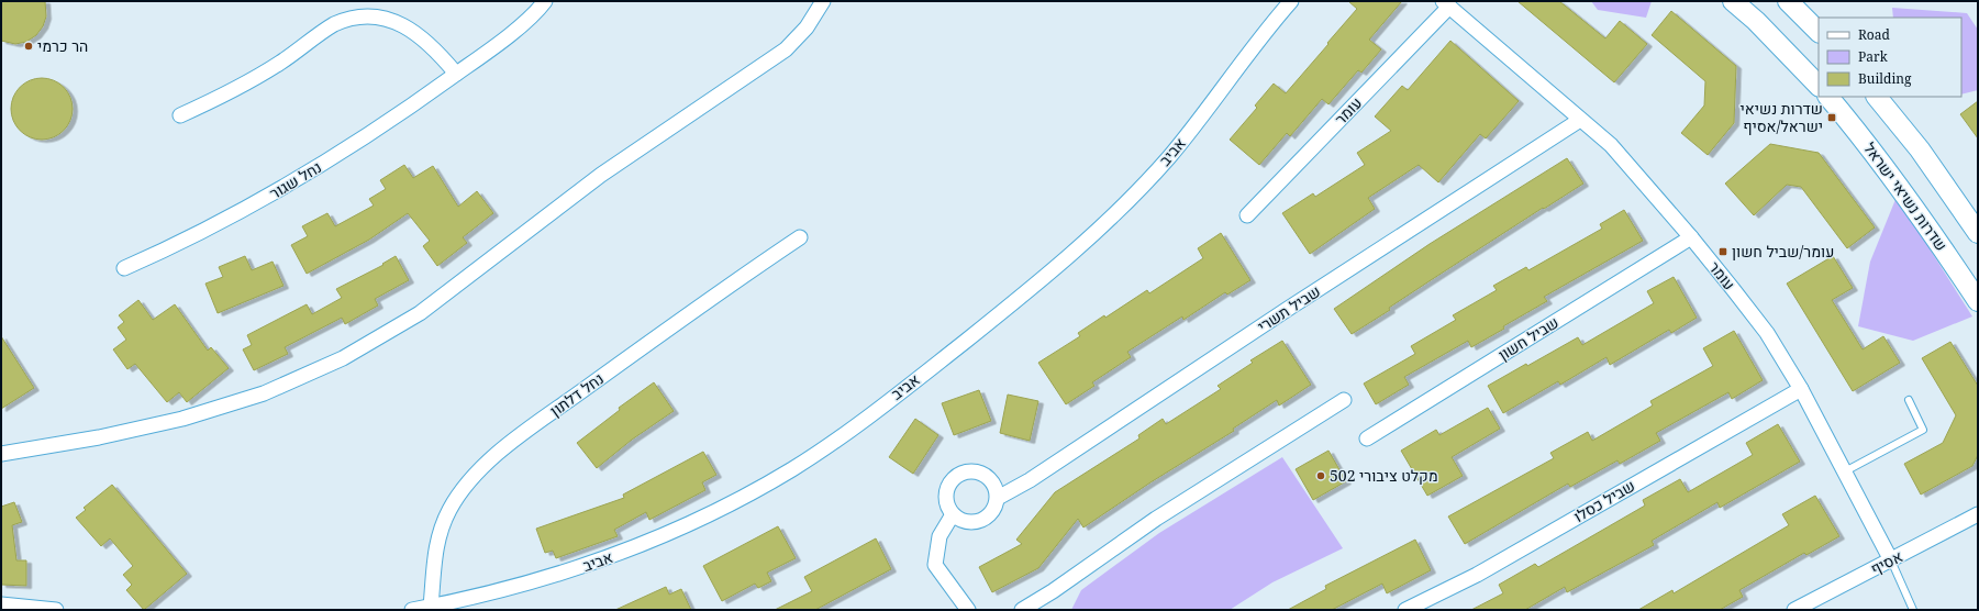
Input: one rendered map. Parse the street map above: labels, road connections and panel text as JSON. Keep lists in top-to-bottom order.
{
  "streets": {
    "street": [
      "עומר",
      "אביב",
      "נחל שגור",
      "שדרות נשיאי ישראל",
      "שביל תשרי",
      "שביל חשון",
      "נחל דלתון",
      "שביל כסלו",
      "אסיף"
    ]
  },
  "crossings": [
    ["עומר", "שביל תשרי"],
    ["עומר", "שביל חשון"],
    ["עומר", "שביל כסלו"],
    ["עומר", "אסיף"],
    ["אביב", "נחל דלתון"]
  ],
  "places": {
    "other": ["הר כרמי", "מקלט ציבורי 502"],
    "transit": ["שדרות נשיאי ישראל/אסיף", "עומר/שביל חשון"]
  },
  "legend": ["Road", "Park", "Building"]
}
